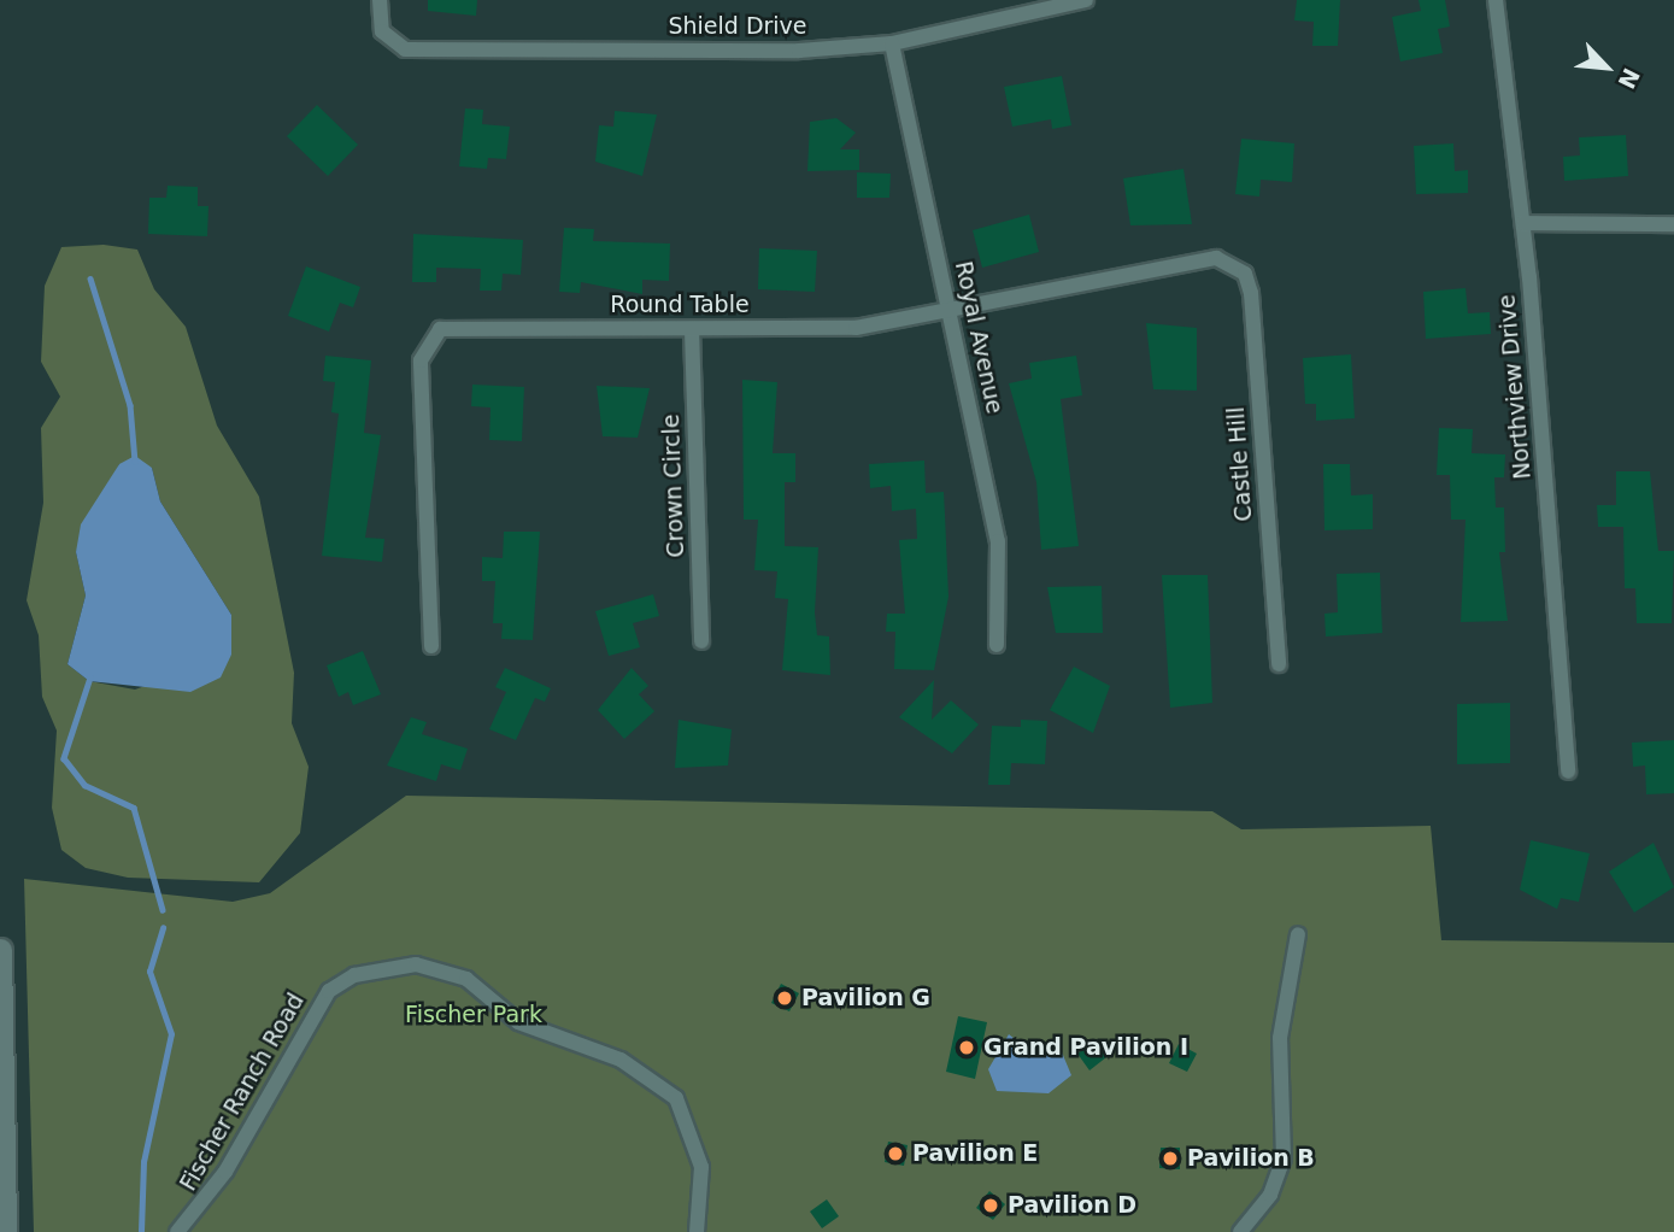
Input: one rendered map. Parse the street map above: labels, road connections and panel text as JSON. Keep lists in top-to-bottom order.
{
  "streets": {
    "street": [
      "Shield Drive",
      "Round Table",
      "Royal Avenue",
      "Northview Drive",
      "Castle Hill",
      "Crown Circle",
      "Fischer Ranch Road"
    ]
  },
  "crossings": [
    ["Shield Drive", "Royal Avenue"],
    ["Round Table", "Royal Avenue"],
    ["Round Table", "Castle Hill"],
    ["Round Table", "Crown Circle"]
  ],
  "parks": ["Fischer Park"],
  "places": [
    "Pavilion G",
    "Grand Pavilion I",
    "Pavilion E",
    "Pavilion B",
    "Pavilion D"
  ],
  "north": "bottom right"
}
